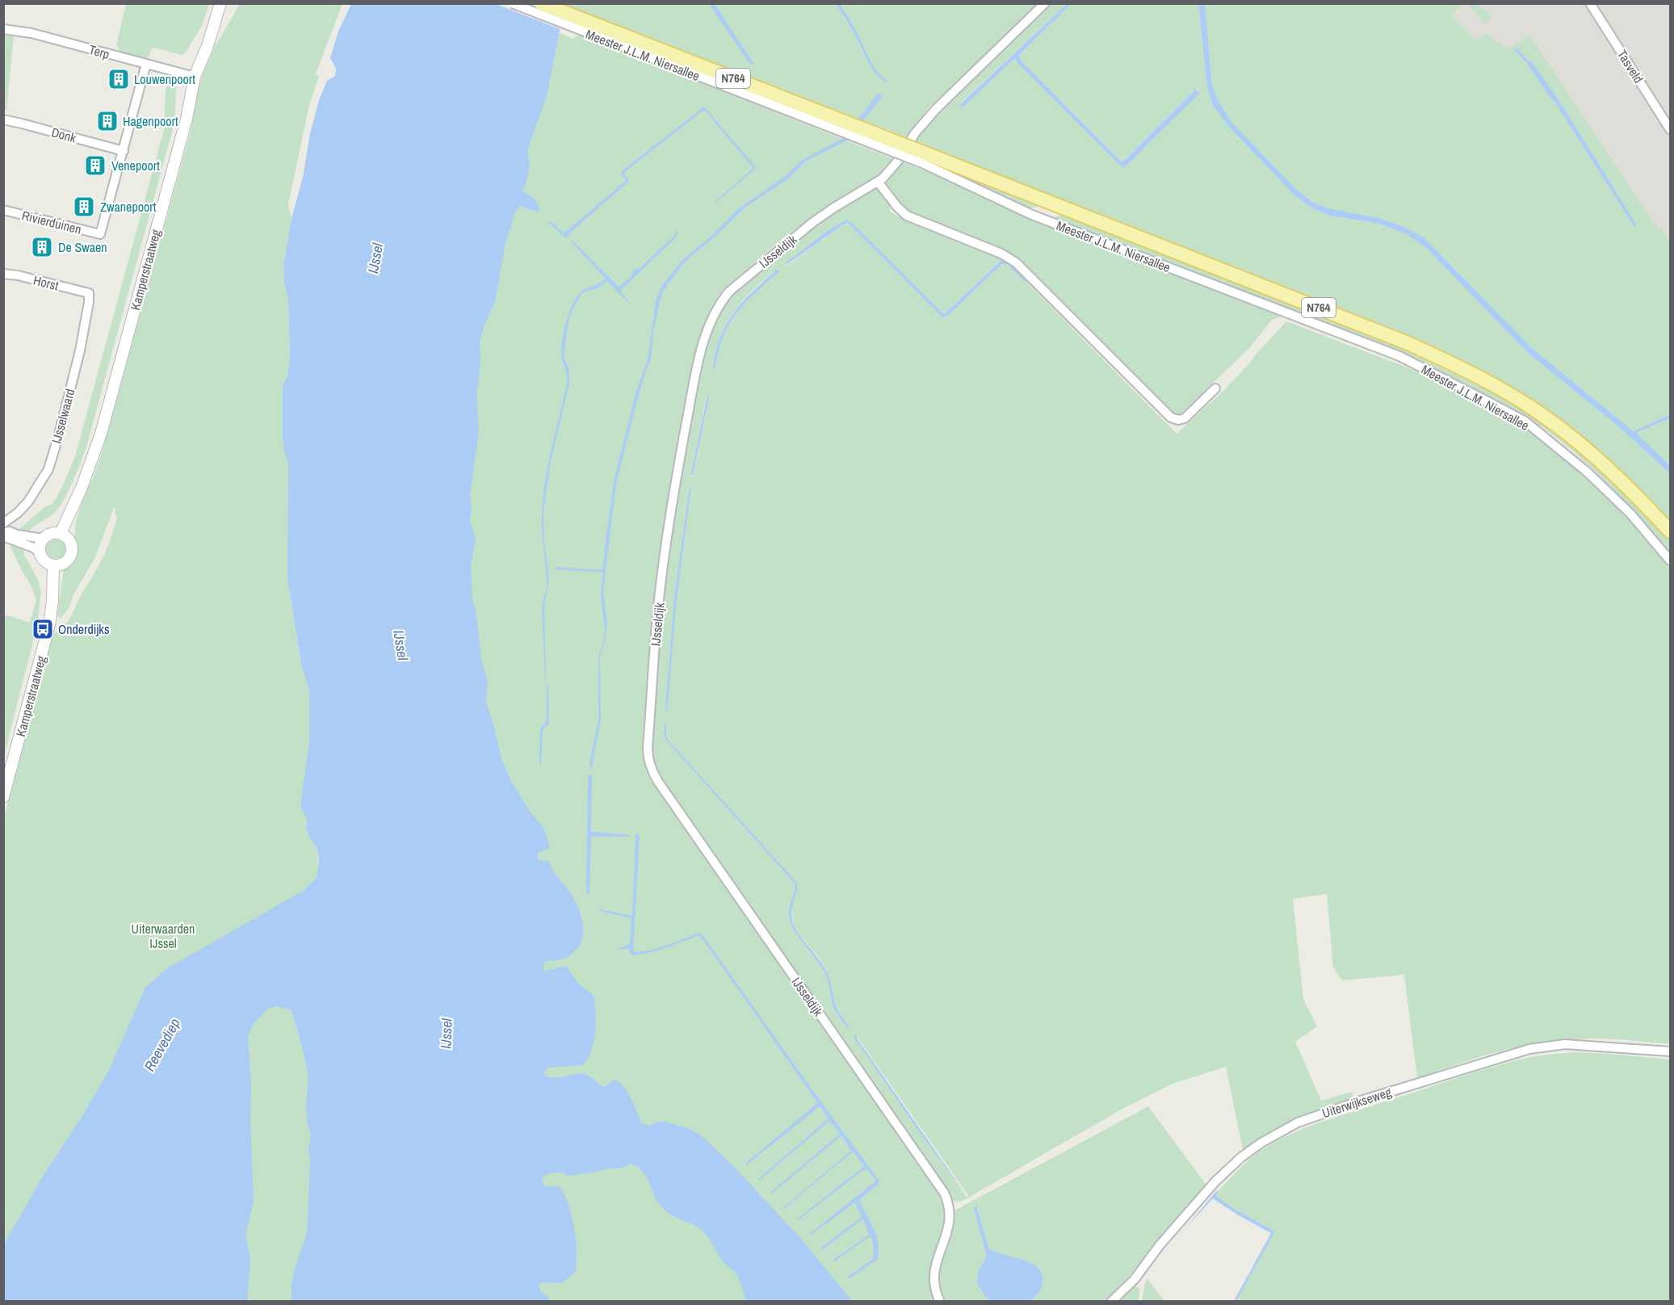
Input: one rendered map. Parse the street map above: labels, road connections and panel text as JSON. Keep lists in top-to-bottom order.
{
  "streets": {
    "main road": ["Meester J.L.M. Niersallee", "N764", "Kamperstraatweg"],
    "street": [
      "Terp",
      "Tasveld",
      "Donk",
      "Rivierduinen",
      "IJsseldijk",
      "Horst",
      "IJsselwaard",
      "Uiterwijkseweg"
    ]
  },
  "crossings": [
    ["Terp", "Kamperstraatweg"],
    ["Donk", "Rivierduinen"],
    ["Horst", "IJsselwaard"]
  ],
  "water": ["IJssel", "Reevediep"],
  "parks": ["Uiterwaarden IJssel"],
  "places": {
    "building": [
      "Louwenpoort",
      "Hagenpoort",
      "Venepoort",
      "Zwanepoort",
      "De Swaen"
    ],
    "bus stop": ["Onderdijks"]
  }
}
